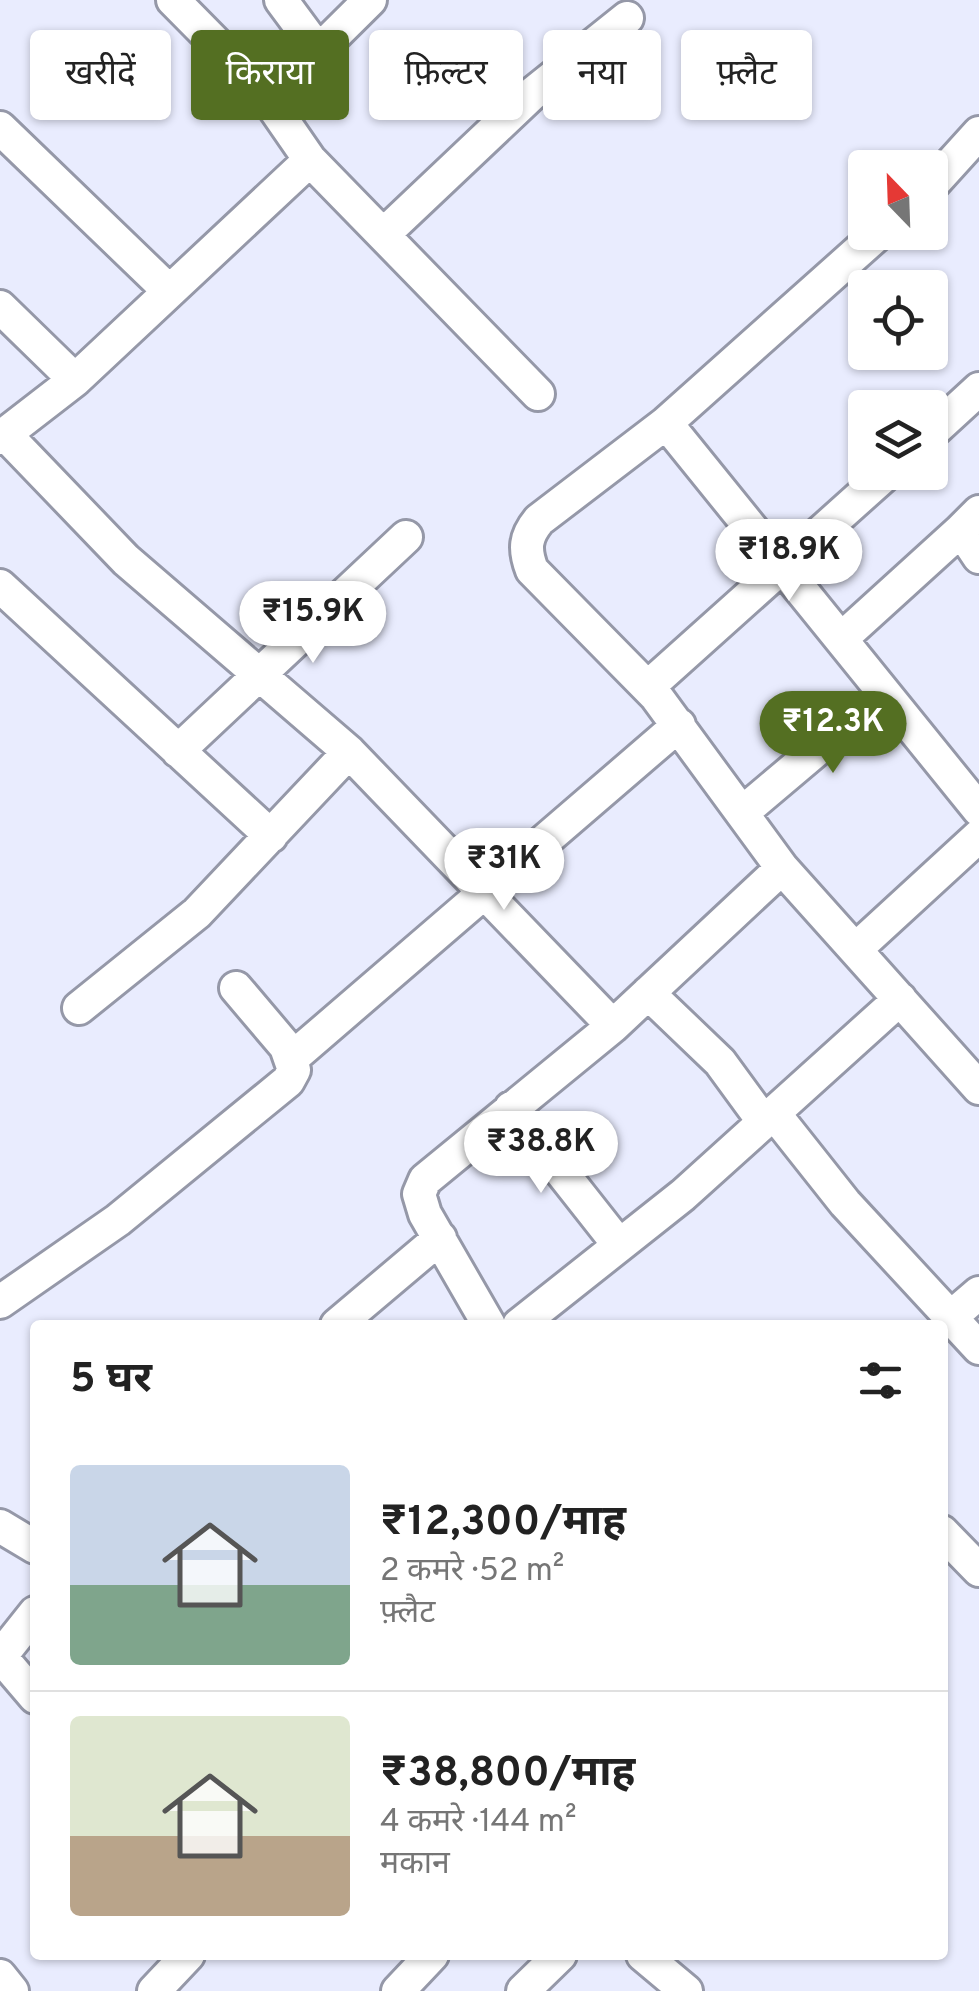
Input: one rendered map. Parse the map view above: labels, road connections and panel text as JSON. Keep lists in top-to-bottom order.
{
  "north": "top left",
  "page": {
    "chip": [
      "खरीदें",
      "किराया",
      "फ़िल्टर",
      "नया",
      "फ़्लैट"
    ],
    "price": [
      "₹18.9K",
      "₹15.9K",
      "₹12.3K",
      "₹31K",
      "₹38.8K"
    ],
    "heading": "5 घर",
    "list": [
      {
        "name": "₹12,300/माह",
        "note": "2 कमरे · 52 m² · फ़्लैट"
      },
      {
        "name": "₹38,800/माह",
        "note": "4 कमरे · 144 m² · मकान"
      }
    ]
  }
}
